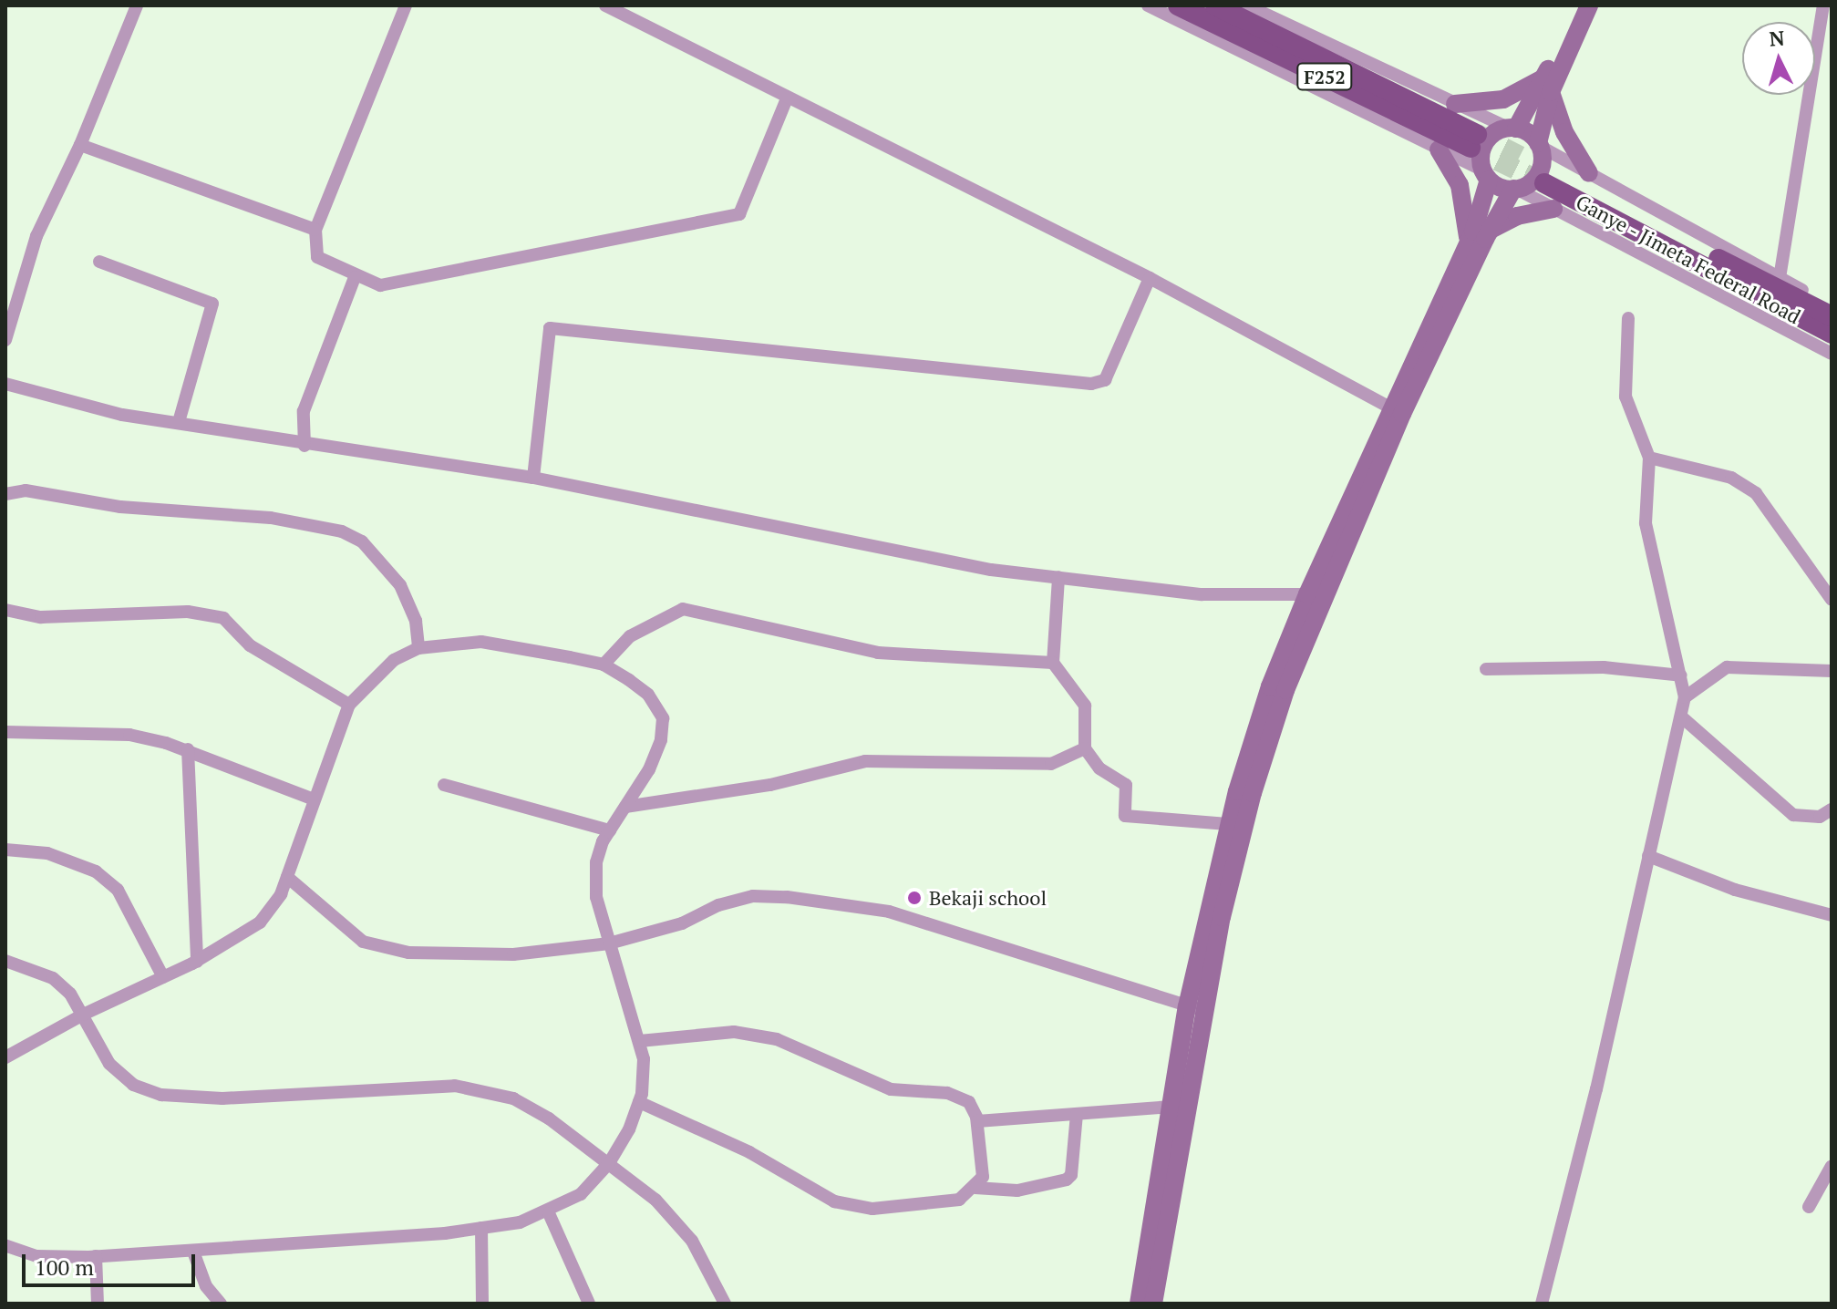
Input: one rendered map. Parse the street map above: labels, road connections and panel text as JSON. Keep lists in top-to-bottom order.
{
  "streets": {
    "main road": ["F252", "Ganye - Jimeta Federal Road"]
  },
  "places": ["Bekaji school"],
  "scale_bar": "100 m",
  "north": "top"
}
